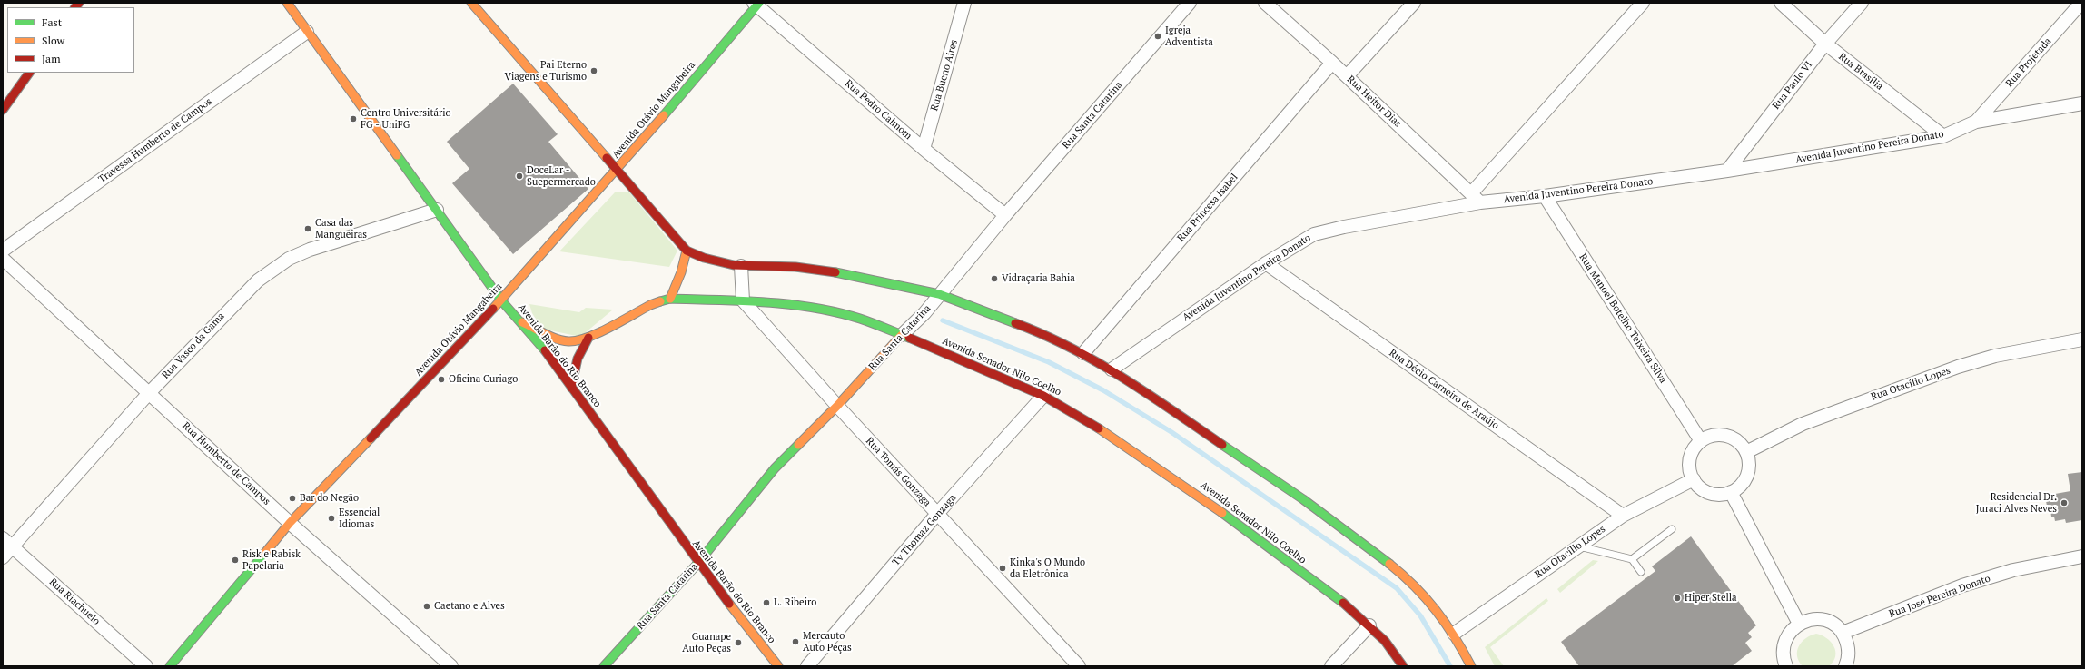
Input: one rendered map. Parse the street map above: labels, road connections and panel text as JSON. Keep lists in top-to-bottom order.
{
  "streets": {
    "main road": [
      "Avenida Otávio Mangabeira",
      "Rua Santa Catarina",
      "Avenida Barão do Rio Branco",
      "Avenida Senador Nilo Coelho"
    ],
    "street": [
      "Rua Projetada",
      "Rua Brasília",
      "Rua Bueno Aires",
      "Rua Paulo VI",
      "Rua Heitor Dias",
      "Rua Pedro Calmom",
      "Travessa Humberto de Campos",
      "Avenida Juventino Pereira Donato",
      "Rua Princesa Isabel",
      "Rua Manoel Botelho Teixeira Silva",
      "Rua Vasco da Gama",
      "Rua Otacílio Lopes",
      "Rua Décio Carneiro de Araújo",
      "Rua Humberto de Campos",
      "Rua Tomás Gonzaga",
      "Tv Thomaz Gonzaga",
      "Rua José Pereira Donato",
      "Rua Riachuelo"
    ]
  },
  "crossings": [
    ["Rua Projetada", "Avenida Juventino Pereira Donato"],
    ["Rua Brasília", "Rua Paulo VI"],
    ["Rua Brasília", "Avenida Juventino Pereira Donato"],
    ["Rua Bueno Aires", "Rua Pedro Calmom"],
    ["Rua Paulo VI", "Avenida Juventino Pereira Donato"],
    ["Rua Heitor Dias", "Avenida Juventino Pereira Donato"],
    ["Rua Heitor Dias", "Rua Princesa Isabel"],
    ["Avenida Otávio Mangabeira", "Rua Pedro Calmom"],
    ["Avenida Otávio Mangabeira", "Avenida Barão do Rio Branco"],
    ["Avenida Otávio Mangabeira", "Rua Humberto de Campos"],
    ["Rua Pedro Calmom", "Rua Santa Catarina"],
    ["Rua Santa Catarina", "Avenida Barão do Rio Branco"],
    ["Rua Santa Catarina", "Avenida Senador Nilo Coelho"],
    ["Rua Santa Catarina", "Rua Tomás Gonzaga"],
    ["Travessa Humberto de Campos", "Avenida Barão do Rio Branco"],
    ["Avenida Juventino Pereira Donato", "Rua Manoel Botelho Teixeira Silva"],
    ["Avenida Juventino Pereira Donato", "Rua Décio Carneiro de Araújo"],
    ["Rua Manoel Botelho Teixeira Silva", "Rua Otacílio Lopes"],
    ["Rua Vasco da Gama", "Avenida Barão do Rio Branco"],
    ["Rua Vasco da Gama", "Rua Humberto de Campos"],
    ["Rua Vasco da Gama", "Rua Riachuelo"],
    ["Avenida Barão do Rio Branco", "Avenida Senador Nilo Coelho"],
    ["Avenida Senador Nilo Coelho", "Rua Tomás Gonzaga"],
    ["Avenida Senador Nilo Coelho", "Tv Thomaz Gonzaga"],
    ["Rua Otacílio Lopes", "Rua Décio Carneiro de Araújo"],
    ["Rua Tomás Gonzaga", "Tv Thomaz Gonzaga"]
  ],
  "places": [
    "Igreja Adventista",
    "Pai Eterno Viagens e Turismo",
    "Centro Universitário FG - UniFG",
    "DoceLar - Suepermercado",
    "Casa das Mangueiras",
    "Vidraçaria Bahia",
    "Oficina Curiago",
    "Bar do Negão",
    "Residencial Dr. Juraci Alves Neves",
    "Essencial Idiomas",
    "Risk e Rabisk Papelaria",
    "Kinka's O Mundo da Eletrônica",
    "Hiper Stella",
    "L. Ribeiro",
    "Caetano e Alves",
    "Mercauto Auto Peças",
    "Guanape Auto Peças"
  ],
  "legend": ["Fast", "Slow", "Jam"]
}
